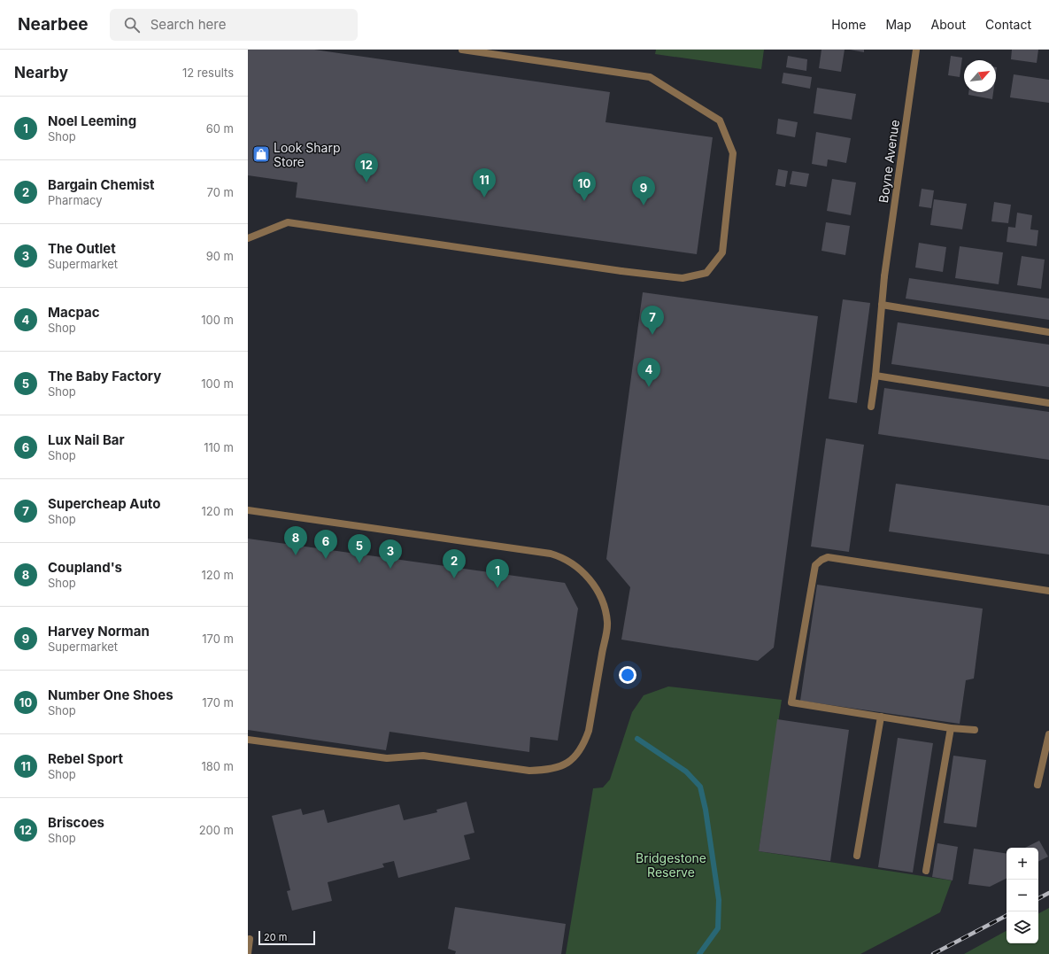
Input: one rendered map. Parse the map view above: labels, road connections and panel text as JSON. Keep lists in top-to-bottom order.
{
  "streets": {
    "street": ["Boyne Avenue"]
  },
  "parks": ["Bridgestone Reserve"],
  "places": {
    "shop": ["Look Sharp Store"]
  },
  "scale_bar": "20 m",
  "north": "top right",
  "page": {
    "header": "Nearbee",
    "search": "Search here",
    "nav": [
      "Home",
      "Map",
      "About",
      "Contact"
    ],
    "heading": ["Nearby", "12 results"],
    "list": [
      {
        "mark": "1",
        "name": "Noel Leeming",
        "note": "Shop",
        "value": "60 m"
      },
      {
        "mark": "2",
        "name": "Bargain Chemist",
        "note": "Pharmacy",
        "value": "70 m"
      },
      {
        "mark": "3",
        "name": "The Outlet",
        "note": "Supermarket",
        "value": "90 m"
      },
      {
        "mark": "4",
        "name": "Macpac",
        "note": "Shop",
        "value": "100 m"
      },
      {
        "mark": "5",
        "name": "The Baby Factory",
        "note": "Shop",
        "value": "100 m"
      },
      {
        "mark": "6",
        "name": "Lux Nail Bar",
        "note": "Shop",
        "value": "110 m"
      },
      {
        "mark": "7",
        "name": "Supercheap Auto",
        "note": "Shop",
        "value": "120 m"
      },
      {
        "mark": "8",
        "name": "Coupland's",
        "note": "Shop",
        "value": "120 m"
      },
      {
        "mark": "9",
        "name": "Harvey Norman",
        "note": "Supermarket",
        "value": "170 m"
      },
      {
        "mark": "10",
        "name": "Number One Shoes",
        "note": "Shop",
        "value": "170 m"
      },
      {
        "mark": "11",
        "name": "Rebel Sport",
        "note": "Shop",
        "value": "180 m"
      },
      {
        "mark": "12",
        "name": "Briscoes",
        "note": "Shop",
        "value": "200 m"
      }
    ],
    "pins": [
      "12",
      "11",
      "10",
      "9",
      "7",
      "4",
      "8",
      "6",
      "5",
      "3",
      "2",
      "1"
    ],
    "map_buttons": ["+", "−"],
    "scale": "20 m"
  }
}
